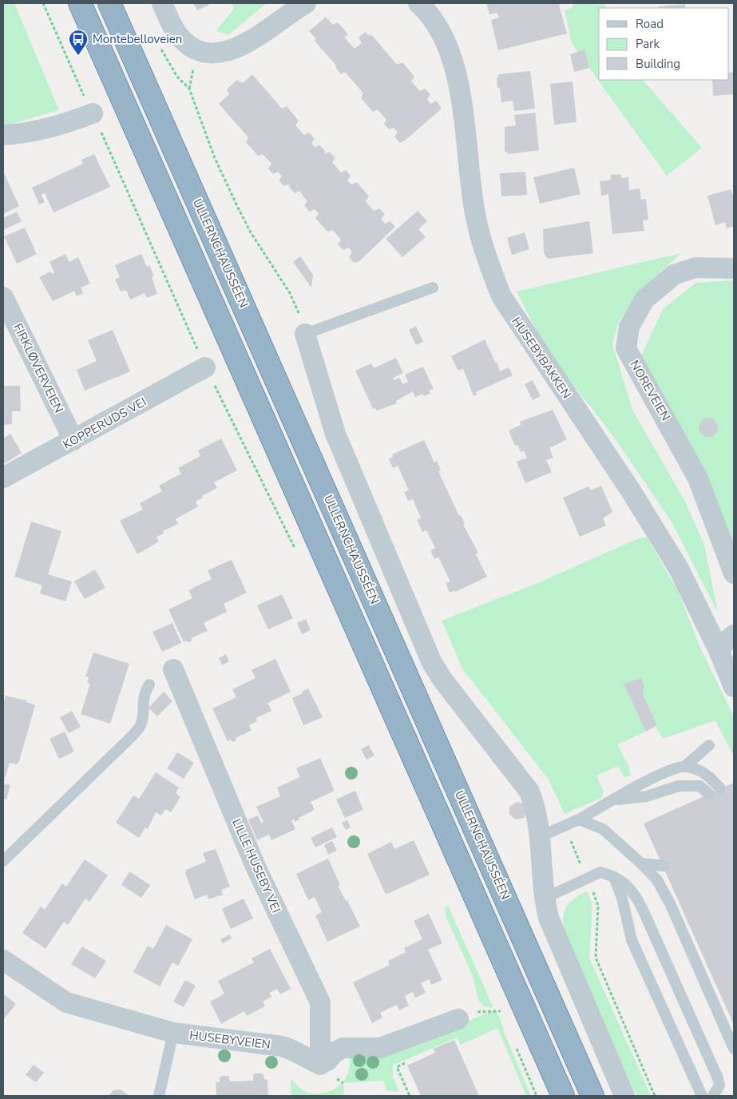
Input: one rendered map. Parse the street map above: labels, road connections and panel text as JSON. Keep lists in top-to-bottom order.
{
  "streets": {
    "highway": ["ULLERNCHAUSSÉEN"],
    "street": [
      "HUSEBYBAKKEN",
      "FIRKLØVERVEIEN",
      "NOREVEIEN",
      "KOPPERUDS VEI",
      "LILLE HUSEBY VEI",
      "HUSEBYVEIEN"
    ]
  },
  "crossings": [
    ["FIRKLØVERVEIEN", "KOPPERUDS VEI"],
    ["LILLE HUSEBY VEI", "HUSEBYVEIEN"]
  ],
  "places": {
    "bus stop": ["Montebelloveien"]
  },
  "legend": ["Road", "Park", "Building"]
}
